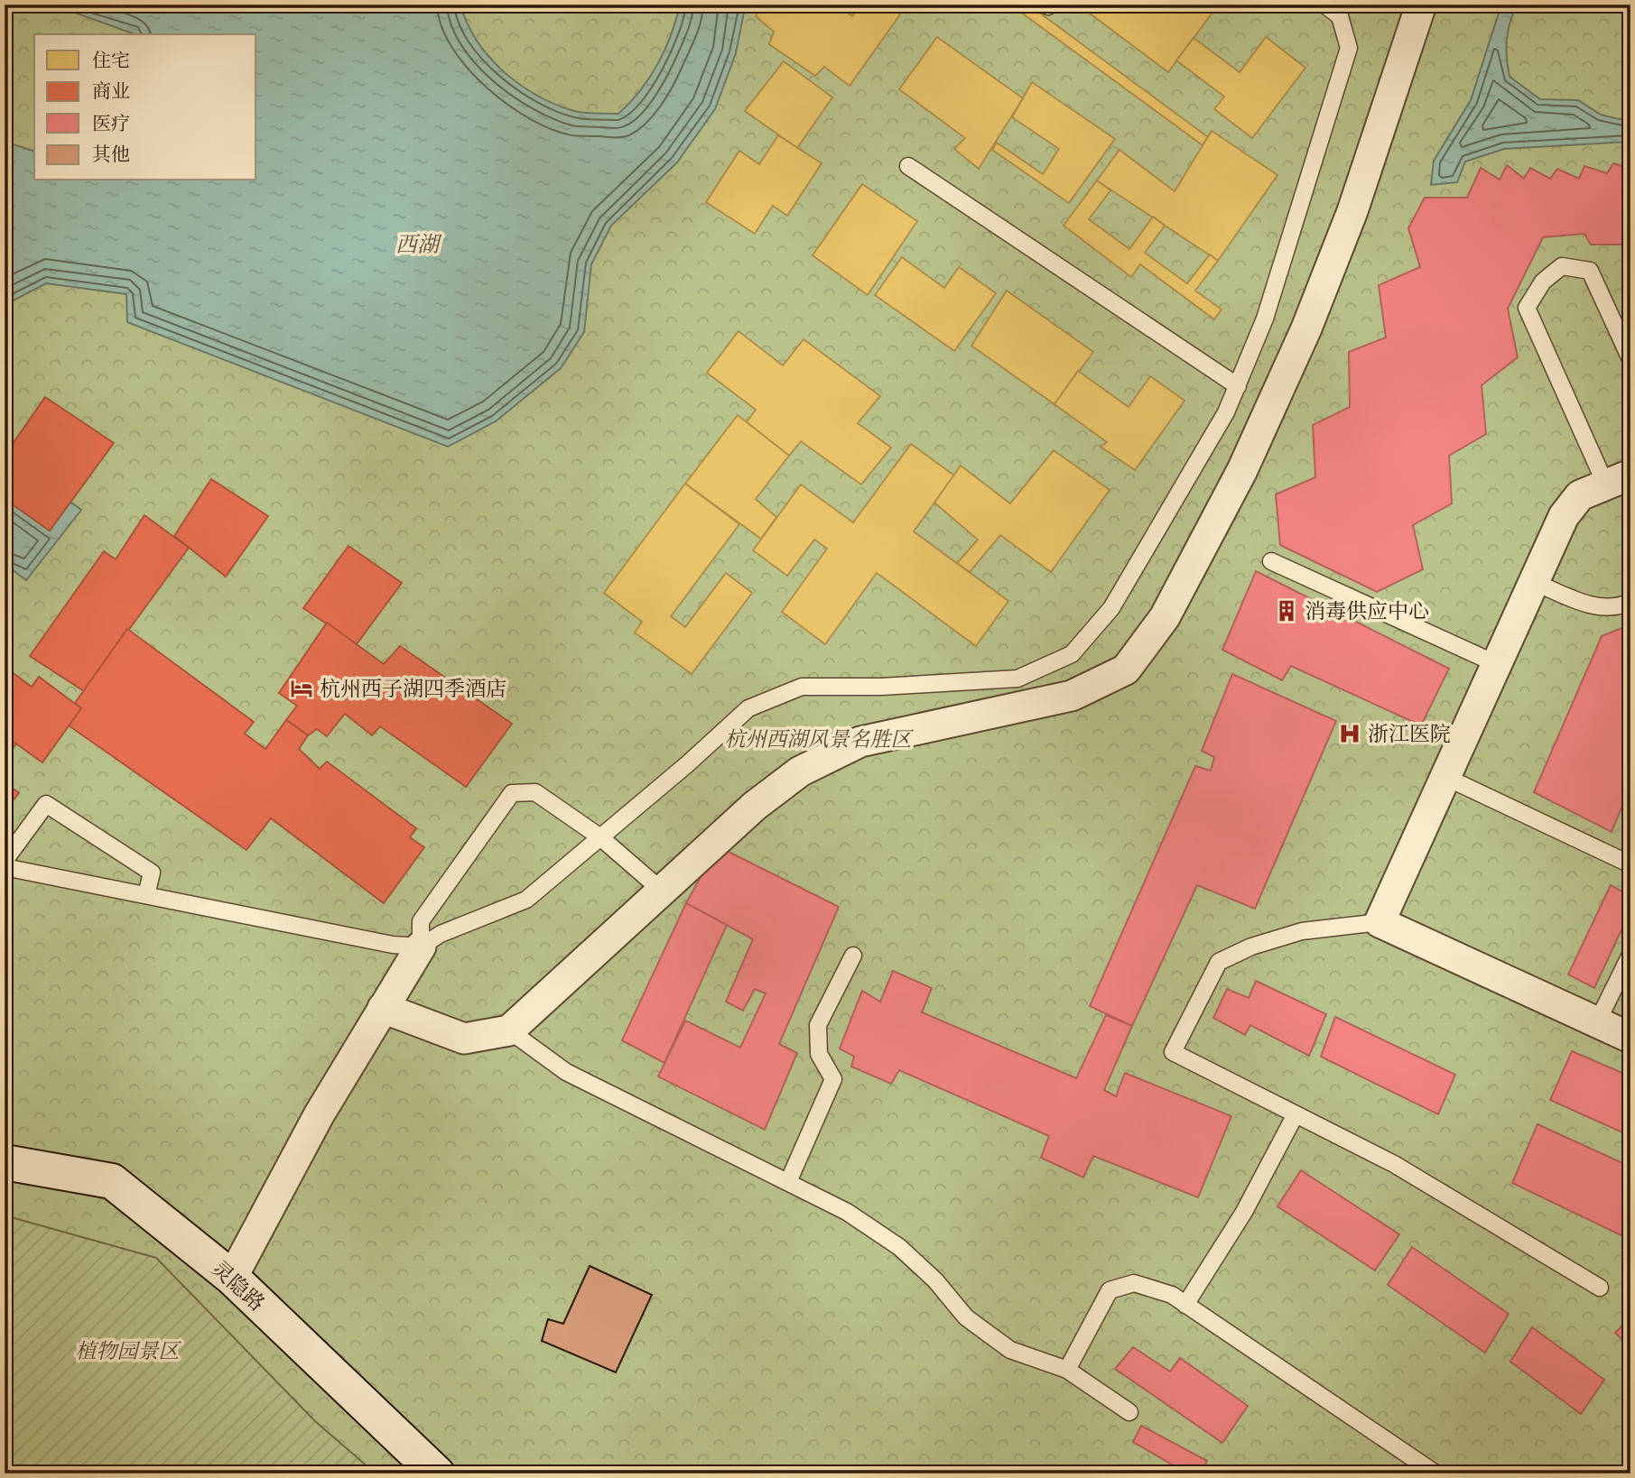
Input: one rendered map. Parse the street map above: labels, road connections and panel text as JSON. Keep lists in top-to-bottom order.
{
  "streets": {
    "main road": ["灵隐路"]
  },
  "water": ["西湖"],
  "parks": ["杭州西湖风景名胜区", "植物园景区"],
  "places": {
    "building": ["消毒供应中心"],
    "hotel": ["杭州西子湖四季酒店"],
    "hospital": ["浙江医院"]
  },
  "legend": [
    "住宅",
    "商业",
    "医疗",
    "其他"
  ]
}
